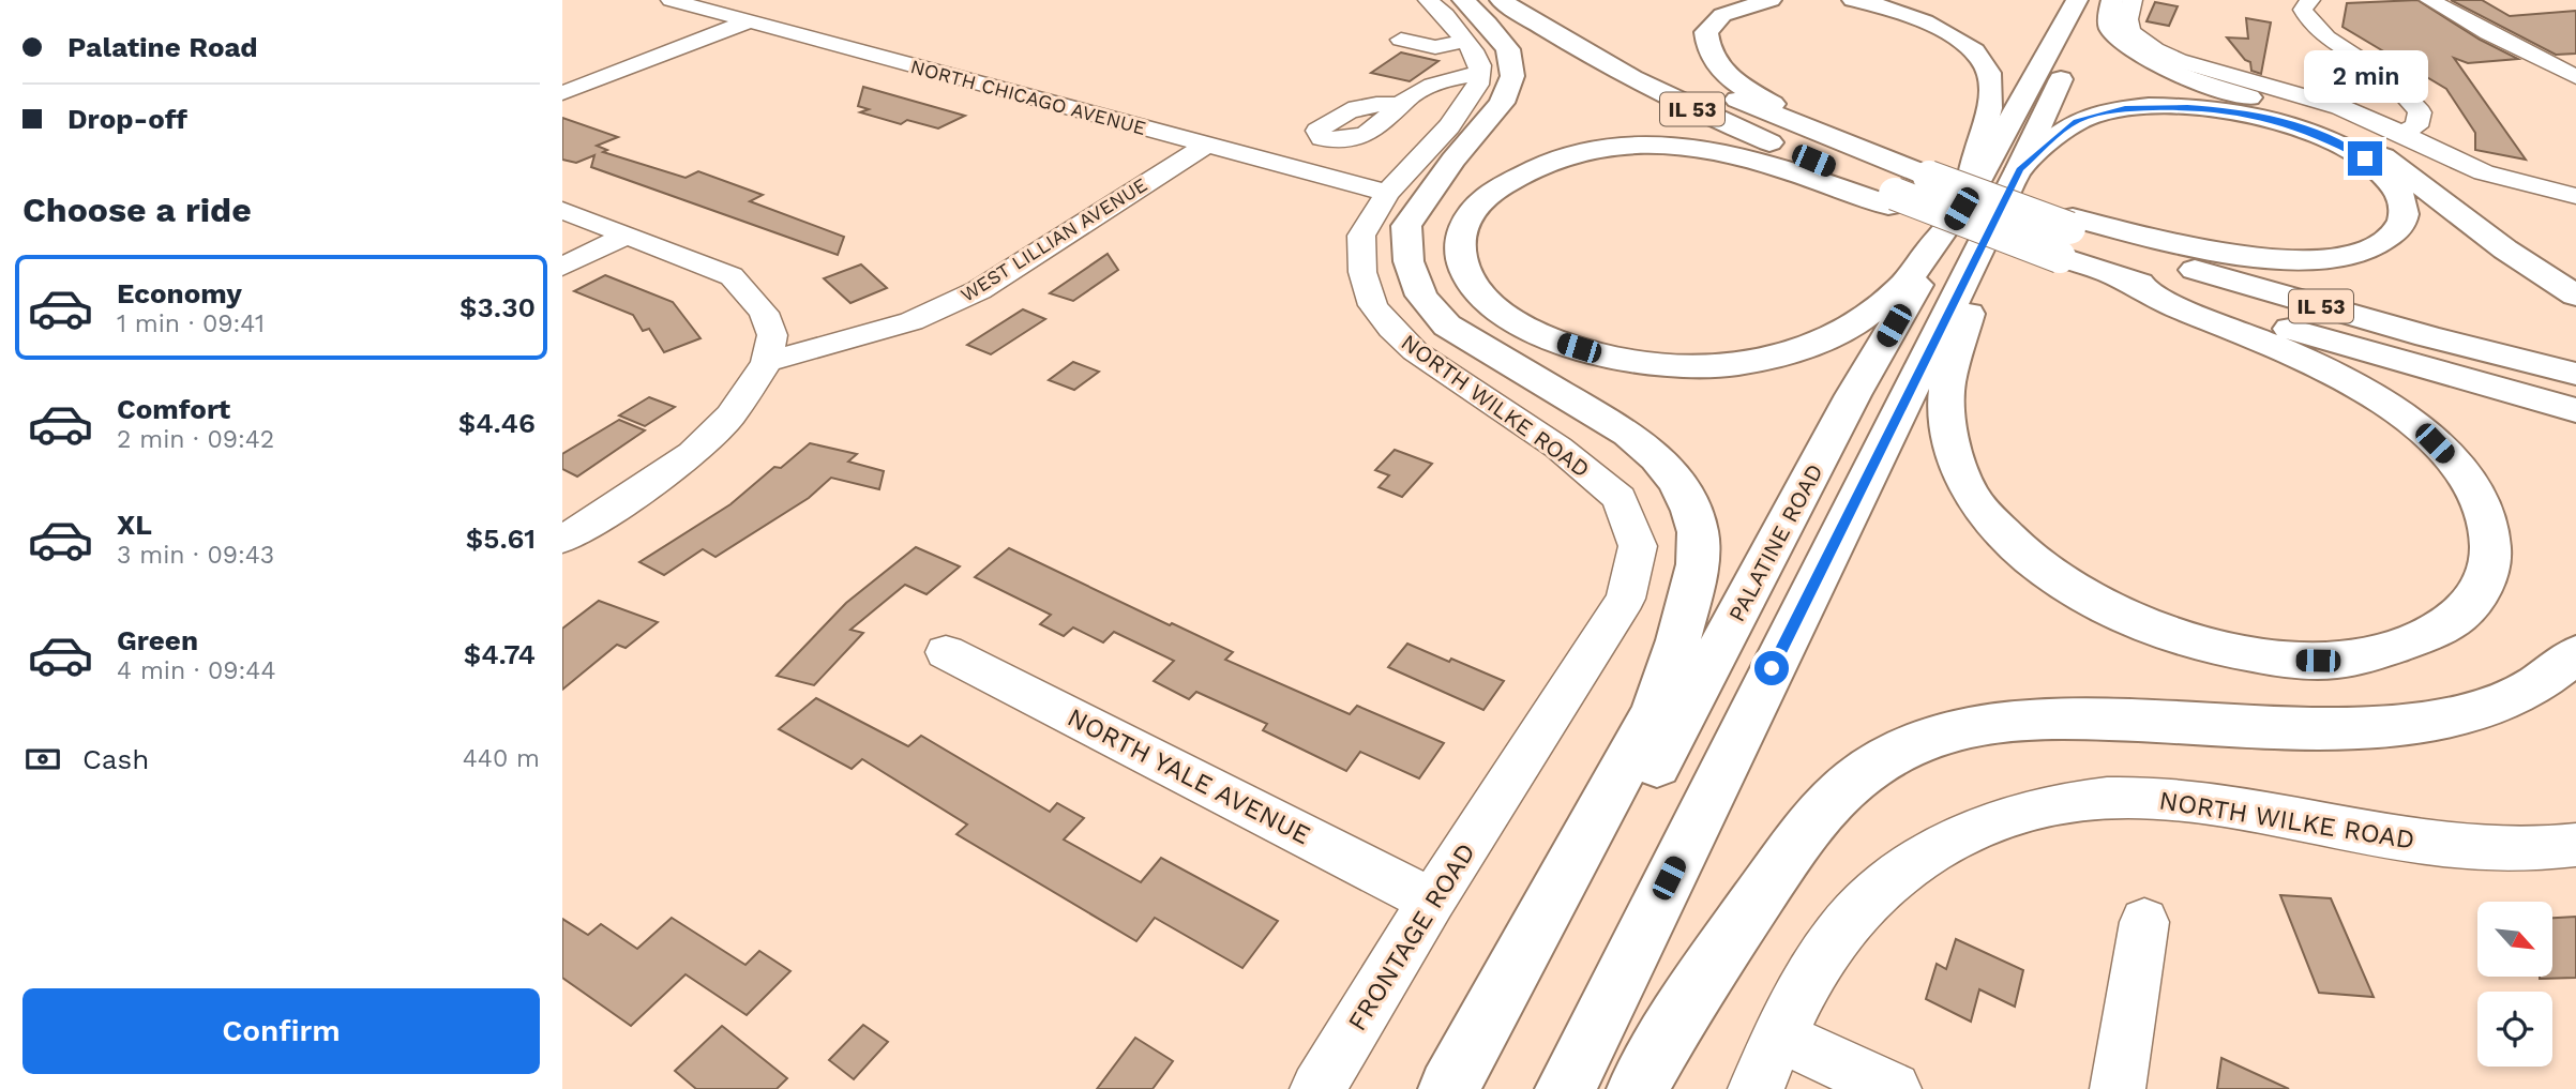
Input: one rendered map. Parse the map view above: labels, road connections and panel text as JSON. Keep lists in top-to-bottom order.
{
  "streets": {
    "main road": ["IL 53", "PALATINE ROAD"],
    "street": [
      "NORTH CHICAGO AVENUE",
      "WEST LILLIAN AVENUE",
      "NORTH WILKE ROAD",
      "NORTH YALE AVENUE",
      "FRONTAGE ROAD"
    ]
  },
  "crossings": [
    ["NORTH CHICAGO AVENUE", "WEST LILLIAN AVENUE"],
    ["NORTH CHICAGO AVENUE", "NORTH WILKE ROAD"],
    ["IL 53", "PALATINE ROAD"],
    ["NORTH WILKE ROAD", "FRONTAGE ROAD"],
    ["NORTH YALE AVENUE", "FRONTAGE ROAD"]
  ],
  "north": "bottom right",
  "page": {
    "banner": ["Palatine Road", "Drop-off"],
    "bubble": "2 min",
    "heading": "Choose a ride",
    "list": [
      {
        "name": "Economy",
        "note": "1 min · 09:41",
        "value": "$3.30"
      },
      {
        "name": "Comfort",
        "note": "2 min · 09:42",
        "value": "$4.46"
      },
      {
        "name": "XL",
        "note": "3 min · 09:43",
        "value": "$5.61"
      },
      {
        "name": "Green",
        "note": "4 min · 09:44",
        "value": "$4.74"
      }
    ],
    "pay": ["Cash", "440 m"],
    "buttons": "Confirm"
  }
}
